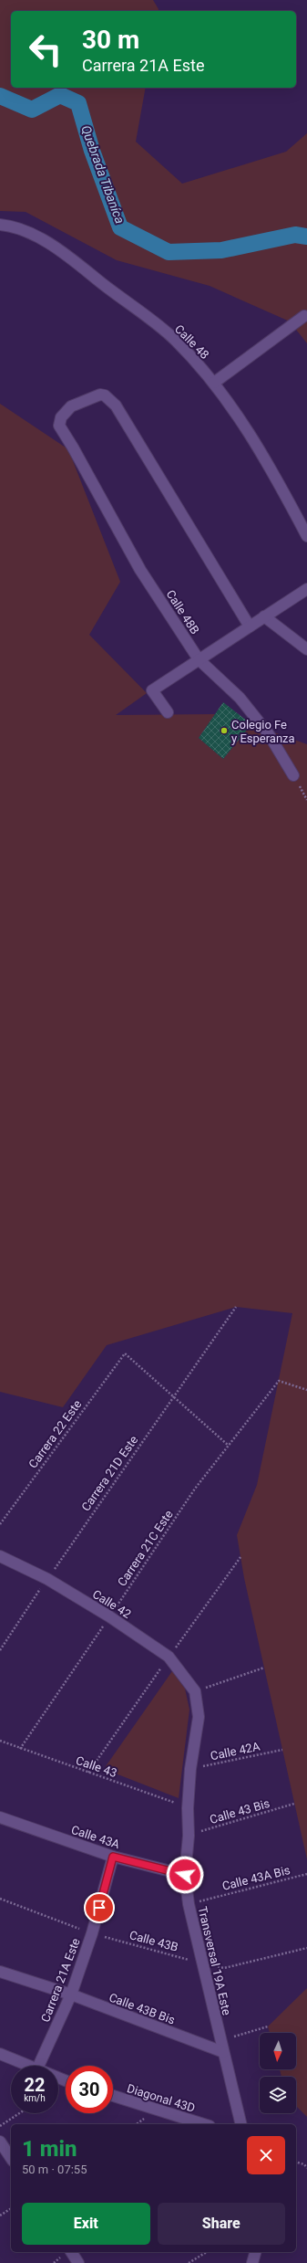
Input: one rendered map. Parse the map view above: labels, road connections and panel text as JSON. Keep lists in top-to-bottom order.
{
  "streets": {
    "street": [
      "Calle 48",
      "Calle 48B",
      "Calle 42",
      "Calle 43A",
      "Transversal 19A Este",
      "Carrera 21A Este",
      "Calle 43B Bis",
      "Diagonal 43D"
    ],
    "path": [
      "Carrera 22 Este",
      "Carrera 21D Este",
      "Carrera 21C Este",
      "Calle 42A",
      "Calle 43",
      "Calle 43 Bis",
      "Calle 43A Bis",
      "Calle 43B"
    ]
  },
  "crossings": [
    ["Carrera 22 Este", "Carrera 21D Este"],
    ["Carrera 21D Este", "Calle 42"],
    ["Carrera 21C Este", "Calle 42"],
    ["Carrera 21C Este", "Calle 43"],
    ["Calle 42", "Transversal 19A Este"],
    ["Calle 42A", "Transversal 19A Este"],
    ["Calle 43", "Transversal 19A Este"],
    ["Calle 43 Bis", "Transversal 19A Este"],
    ["Calle 43A", "Transversal 19A Este"],
    ["Calle 43A", "Carrera 21A Este"],
    ["Calle 43A Bis", "Transversal 19A Este"],
    ["Calle 43B", "Transversal 19A Este"],
    ["Calle 43B", "Carrera 21A Este"],
    ["Transversal 19A Este", "Calle 43B Bis"],
    ["Carrera 21A Este", "Calle 43B Bis"]
  ],
  "water": ["Quebrada Tibaníca"],
  "places": ["Colegio Fe y Esperanza"],
  "north": "bottom",
  "page": {
    "turn": ["30 m", "Carrera 21A Este"],
    "speed": "22 km/h",
    "limit": "30",
    "heading": ["1 min", "50 m · 07:55"],
    "buttons": ["Exit", "Share"]
  }
}
